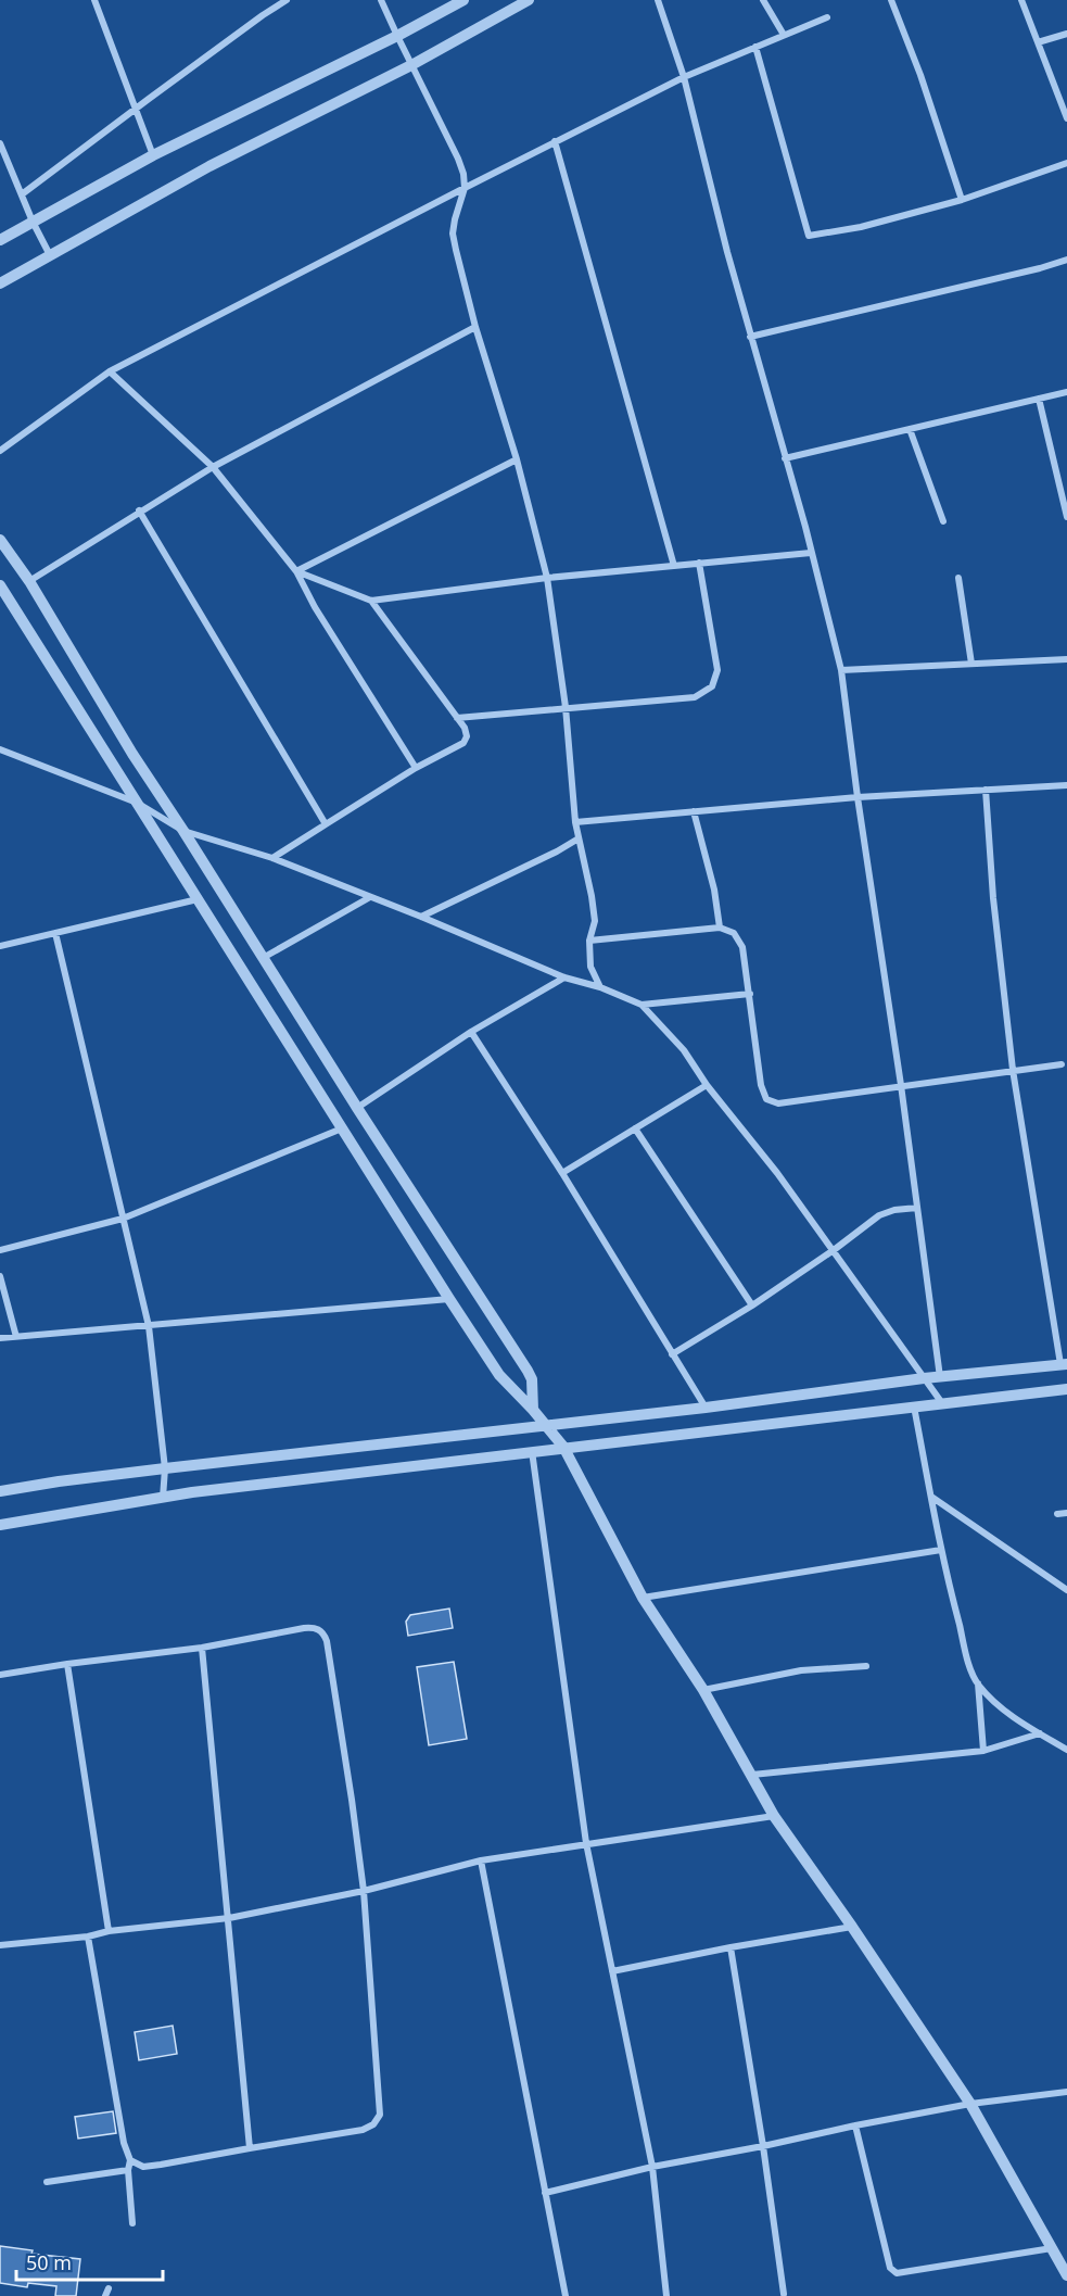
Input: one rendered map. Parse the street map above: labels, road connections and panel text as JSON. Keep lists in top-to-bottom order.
{
  "scale_bar": "50 m"
}
